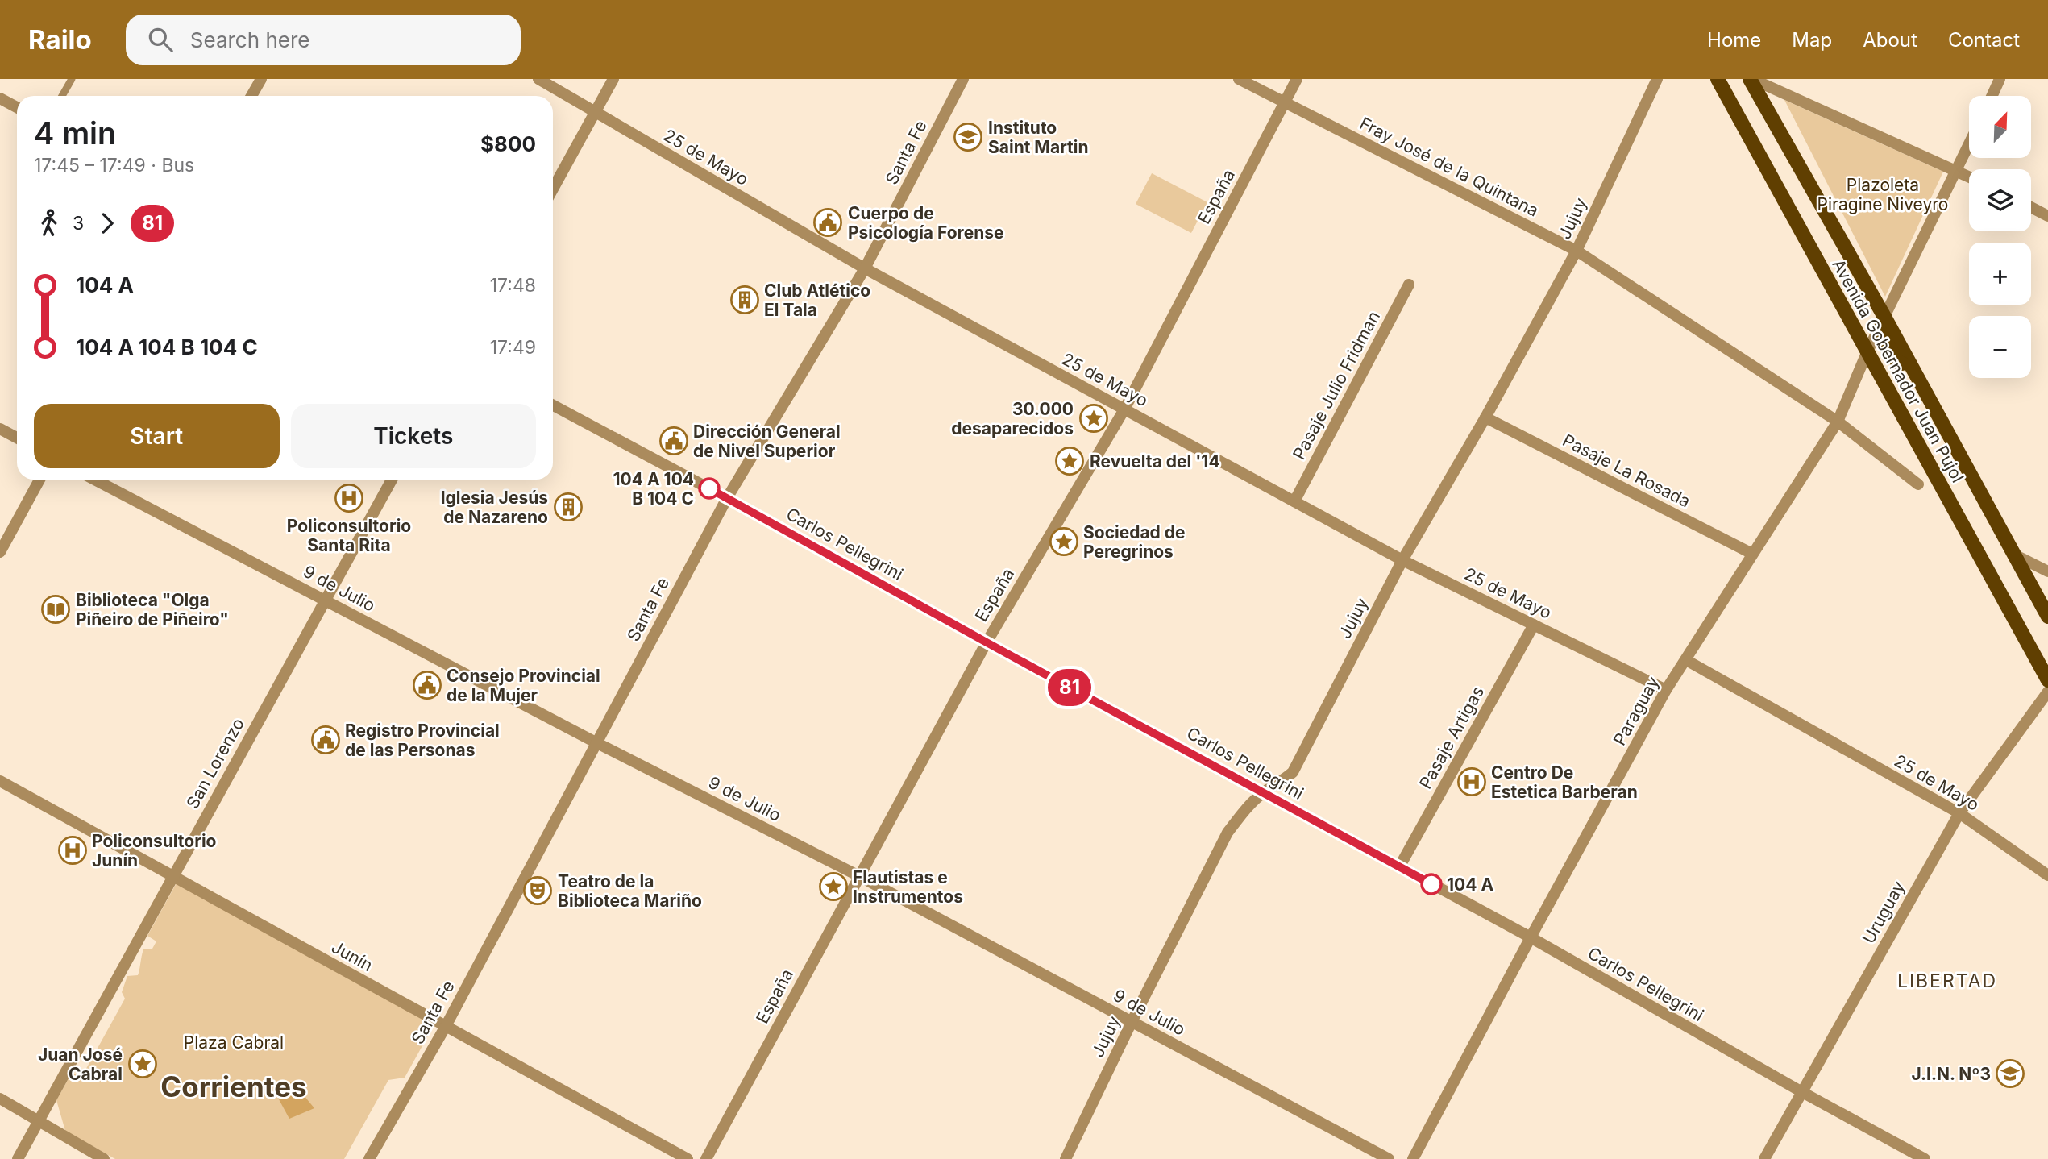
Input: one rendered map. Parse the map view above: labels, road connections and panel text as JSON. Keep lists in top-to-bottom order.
{
  "streets": {
    "main road": ["Avenida Gobernador Juan Pujol"],
    "street": [
      "Santa Fe",
      "25 de Mayo",
      "Fray José de la Quintana",
      "España",
      "Jujuy",
      "Pasaje Julio Fridman",
      "Pasaje La Rosada",
      "Carlos Pellegrini",
      "9 de Julio",
      "Paraguay",
      "Pasaje Artigas",
      "San Lorenzo",
      "Uruguay",
      "Junín"
    ]
  },
  "crossings": [
    ["Santa Fe", "25 de Mayo"],
    ["Santa Fe", "Carlos Pellegrini"],
    ["Santa Fe", "9 de Julio"],
    ["Santa Fe", "Junín"],
    ["25 de Mayo", "España"],
    ["25 de Mayo", "Jujuy"],
    ["25 de Mayo", "Pasaje Julio Fridman"],
    ["25 de Mayo", "Paraguay"],
    ["25 de Mayo", "Pasaje Artigas"],
    ["25 de Mayo", "Uruguay"],
    ["Fray José de la Quintana", "España"],
    ["Fray José de la Quintana", "Jujuy"],
    ["Fray José de la Quintana", "Paraguay"],
    ["España", "Carlos Pellegrini"],
    ["España", "9 de Julio"],
    ["Jujuy", "Pasaje La Rosada"],
    ["Jujuy", "Carlos Pellegrini"],
    ["Jujuy", "9 de Julio"],
    ["Avenida Gobernador Juan Pujol", "Paraguay"],
    ["Pasaje La Rosada", "Paraguay"],
    ["Carlos Pellegrini", "Paraguay"],
    ["Carlos Pellegrini", "Pasaje Artigas"],
    ["Carlos Pellegrini", "Uruguay"],
    ["9 de Julio", "San Lorenzo"],
    ["San Lorenzo", "Junín"]
  ],
  "districts": ["LIBERTAD", "Corrientes"],
  "parks": ["Plazoleta Piragine Niveyro", "Plaza Cabral"],
  "places": {
    "school or university": ["Instituto Saint Martin", "J.I.N. Nº3"],
    "public building": [
      "Cuerpo de Psicología Forense",
      "Dirección General de Nivel Superior",
      "Consejo Provincial de la Mujer",
      "Registro Provincial de las Personas"
    ],
    "building": ["Club Atlético El Tala", "Iglesia Jesús de Nazareno"],
    "place": [
      "30.000 desaparecidos",
      "Revuelta del '14",
      "Sociedad de Peregrinos",
      "Flautistas e Instrumentos",
      "Juan José Cabral"
    ],
    "other": ["104 A 104 B 104 C", "104 A"],
    "hospital": ["Policonsultorio Santa Rita", "Centro De Estetica Barberan", "Policonsultorio Junín"],
    "library": ["Biblioteca \"Olga Piñeiro de Piñeiro\""],
    "theatre": ["Teatro de la Biblioteca Mariño"]
  },
  "lines": ["bus line 81"],
  "north": "top right",
  "page": {
    "header": "Railo",
    "search": "Search here",
    "nav": [
      "Home",
      "Map",
      "About",
      "Contact"
    ],
    "on_map": "81",
    "map_buttons": ["+", "−"],
    "heading": ["4 min", "17:45 – 17:49 · Bus", "$800"],
    "legs": ["3", "81"],
    "list": [
      {
        "name": "104 A",
        "value": "17:48"
      },
      {
        "name": "104 A 104 B 104 C",
        "value": "17:49"
      }
    ],
    "buttons": ["Start", "Tickets"]
  }
}
